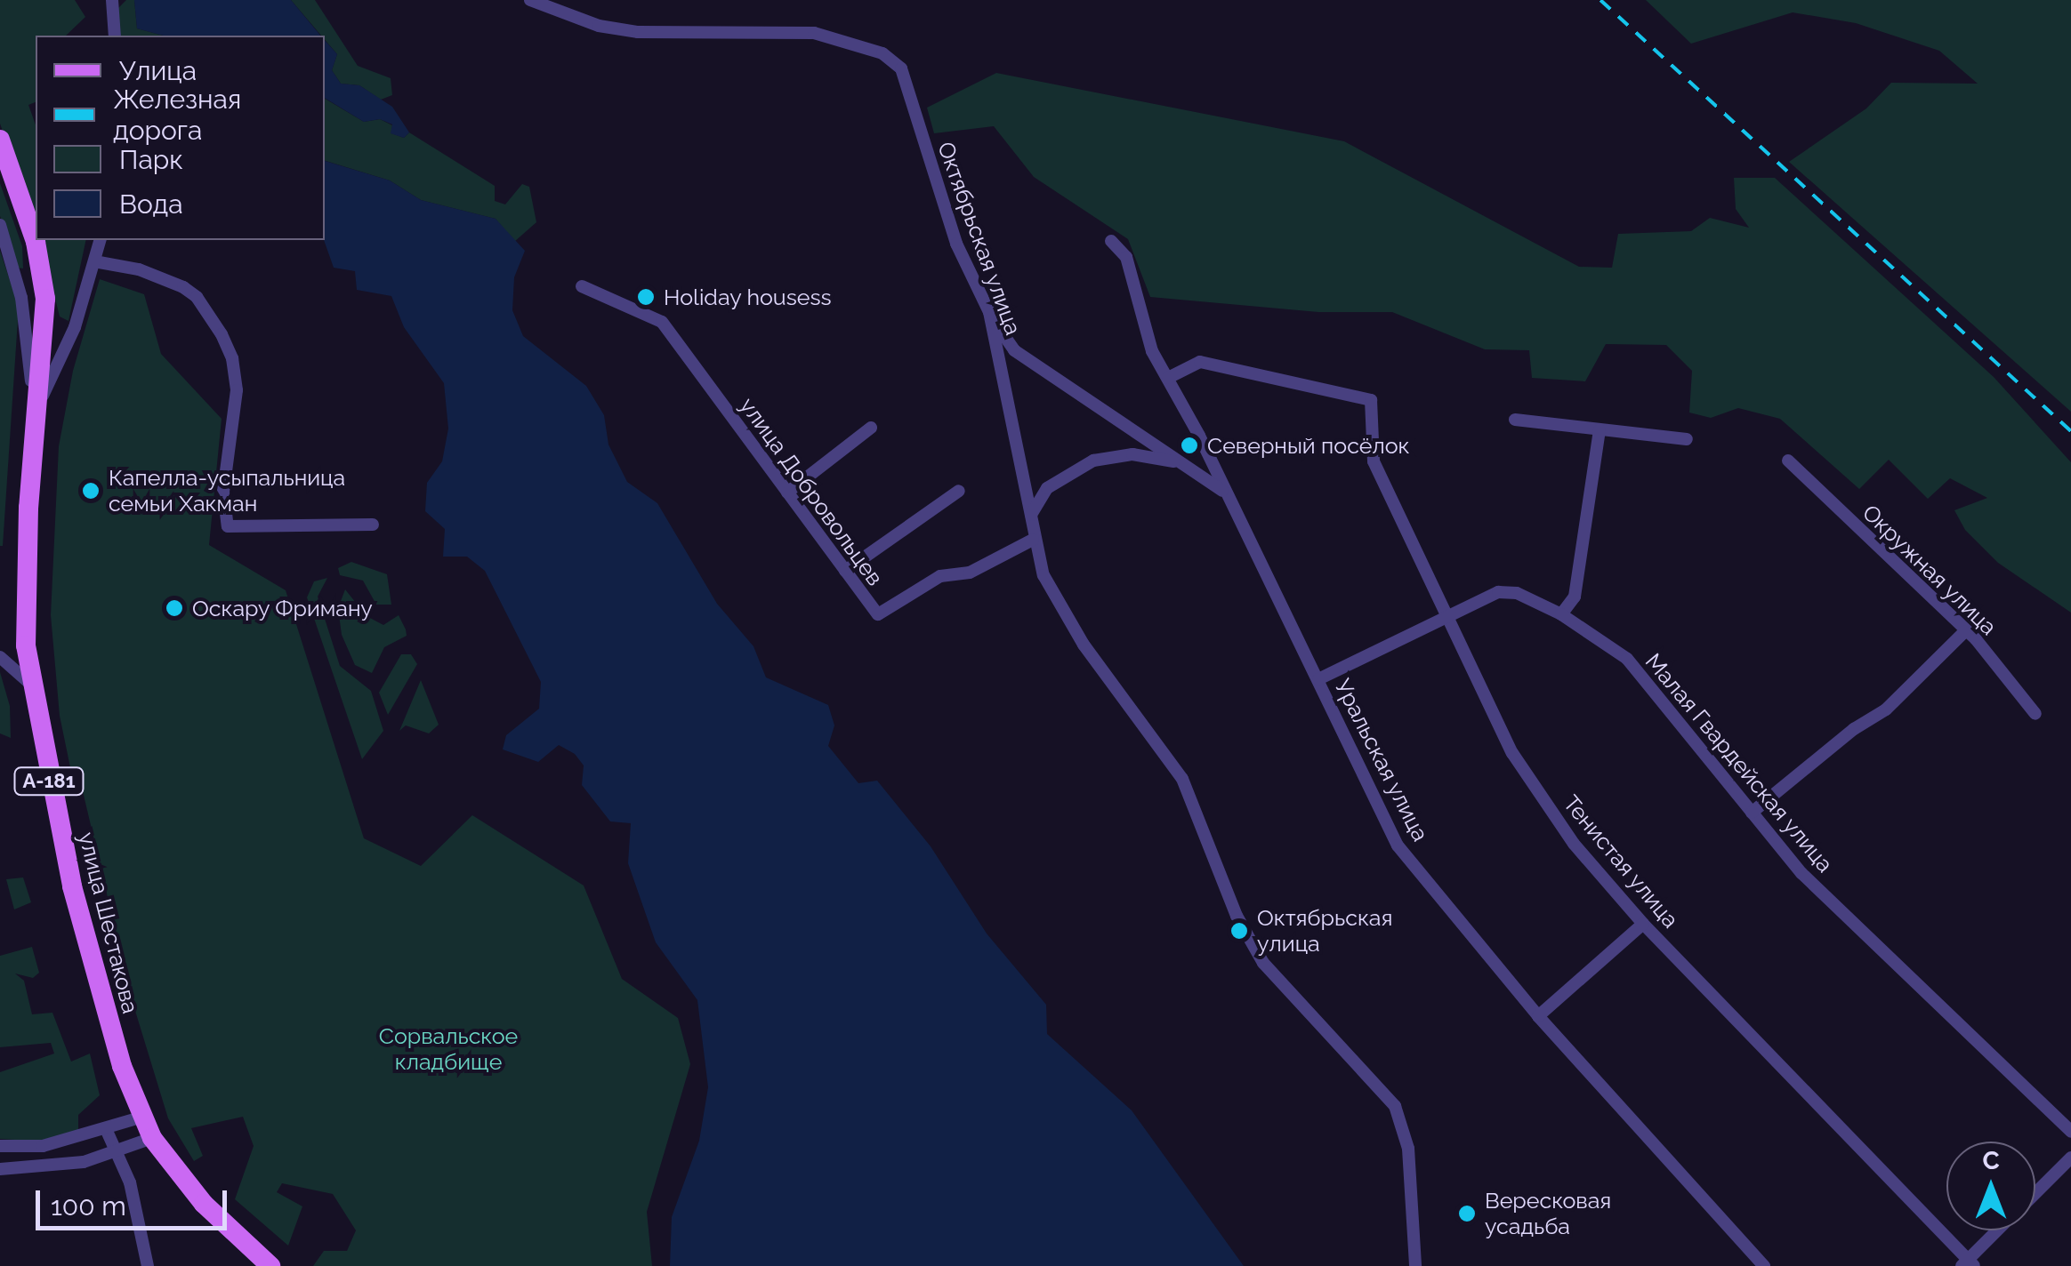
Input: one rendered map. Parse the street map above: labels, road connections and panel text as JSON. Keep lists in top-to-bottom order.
{
  "streets": {
    "main road": ["А-181", "улица Шестакова"],
    "street": [
      "Октябрьская улица",
      "улица Добровольцев",
      "Окружная улица",
      "Уральская улица",
      "Малая Гвардейская улица",
      "Тенистая улица"
    ]
  },
  "crossings": [
    ["Октябрьская улица", "улица Добровольцев"],
    ["Уральская улица", "Малая Гвардейская улица"],
    ["Уральская улица", "Тенистая улица"],
    ["Малая Гвардейская улица", "Тенистая улица"],
    ["А-181", "улица Шестакова"]
  ],
  "parks": ["Сорвальское кладбище"],
  "places": [
    "Holiday housess",
    "Северный посёлок",
    "Капелла-усыпальница семьи Хакман",
    "Оскару Фриману",
    "Октябрьская улица",
    "Вересковая усадьба"
  ],
  "legend": [
    "Улица",
    "Железная дорога",
    "Парк",
    "Вода"
  ],
  "scale_bar": "100 m",
  "north": "top"
}
